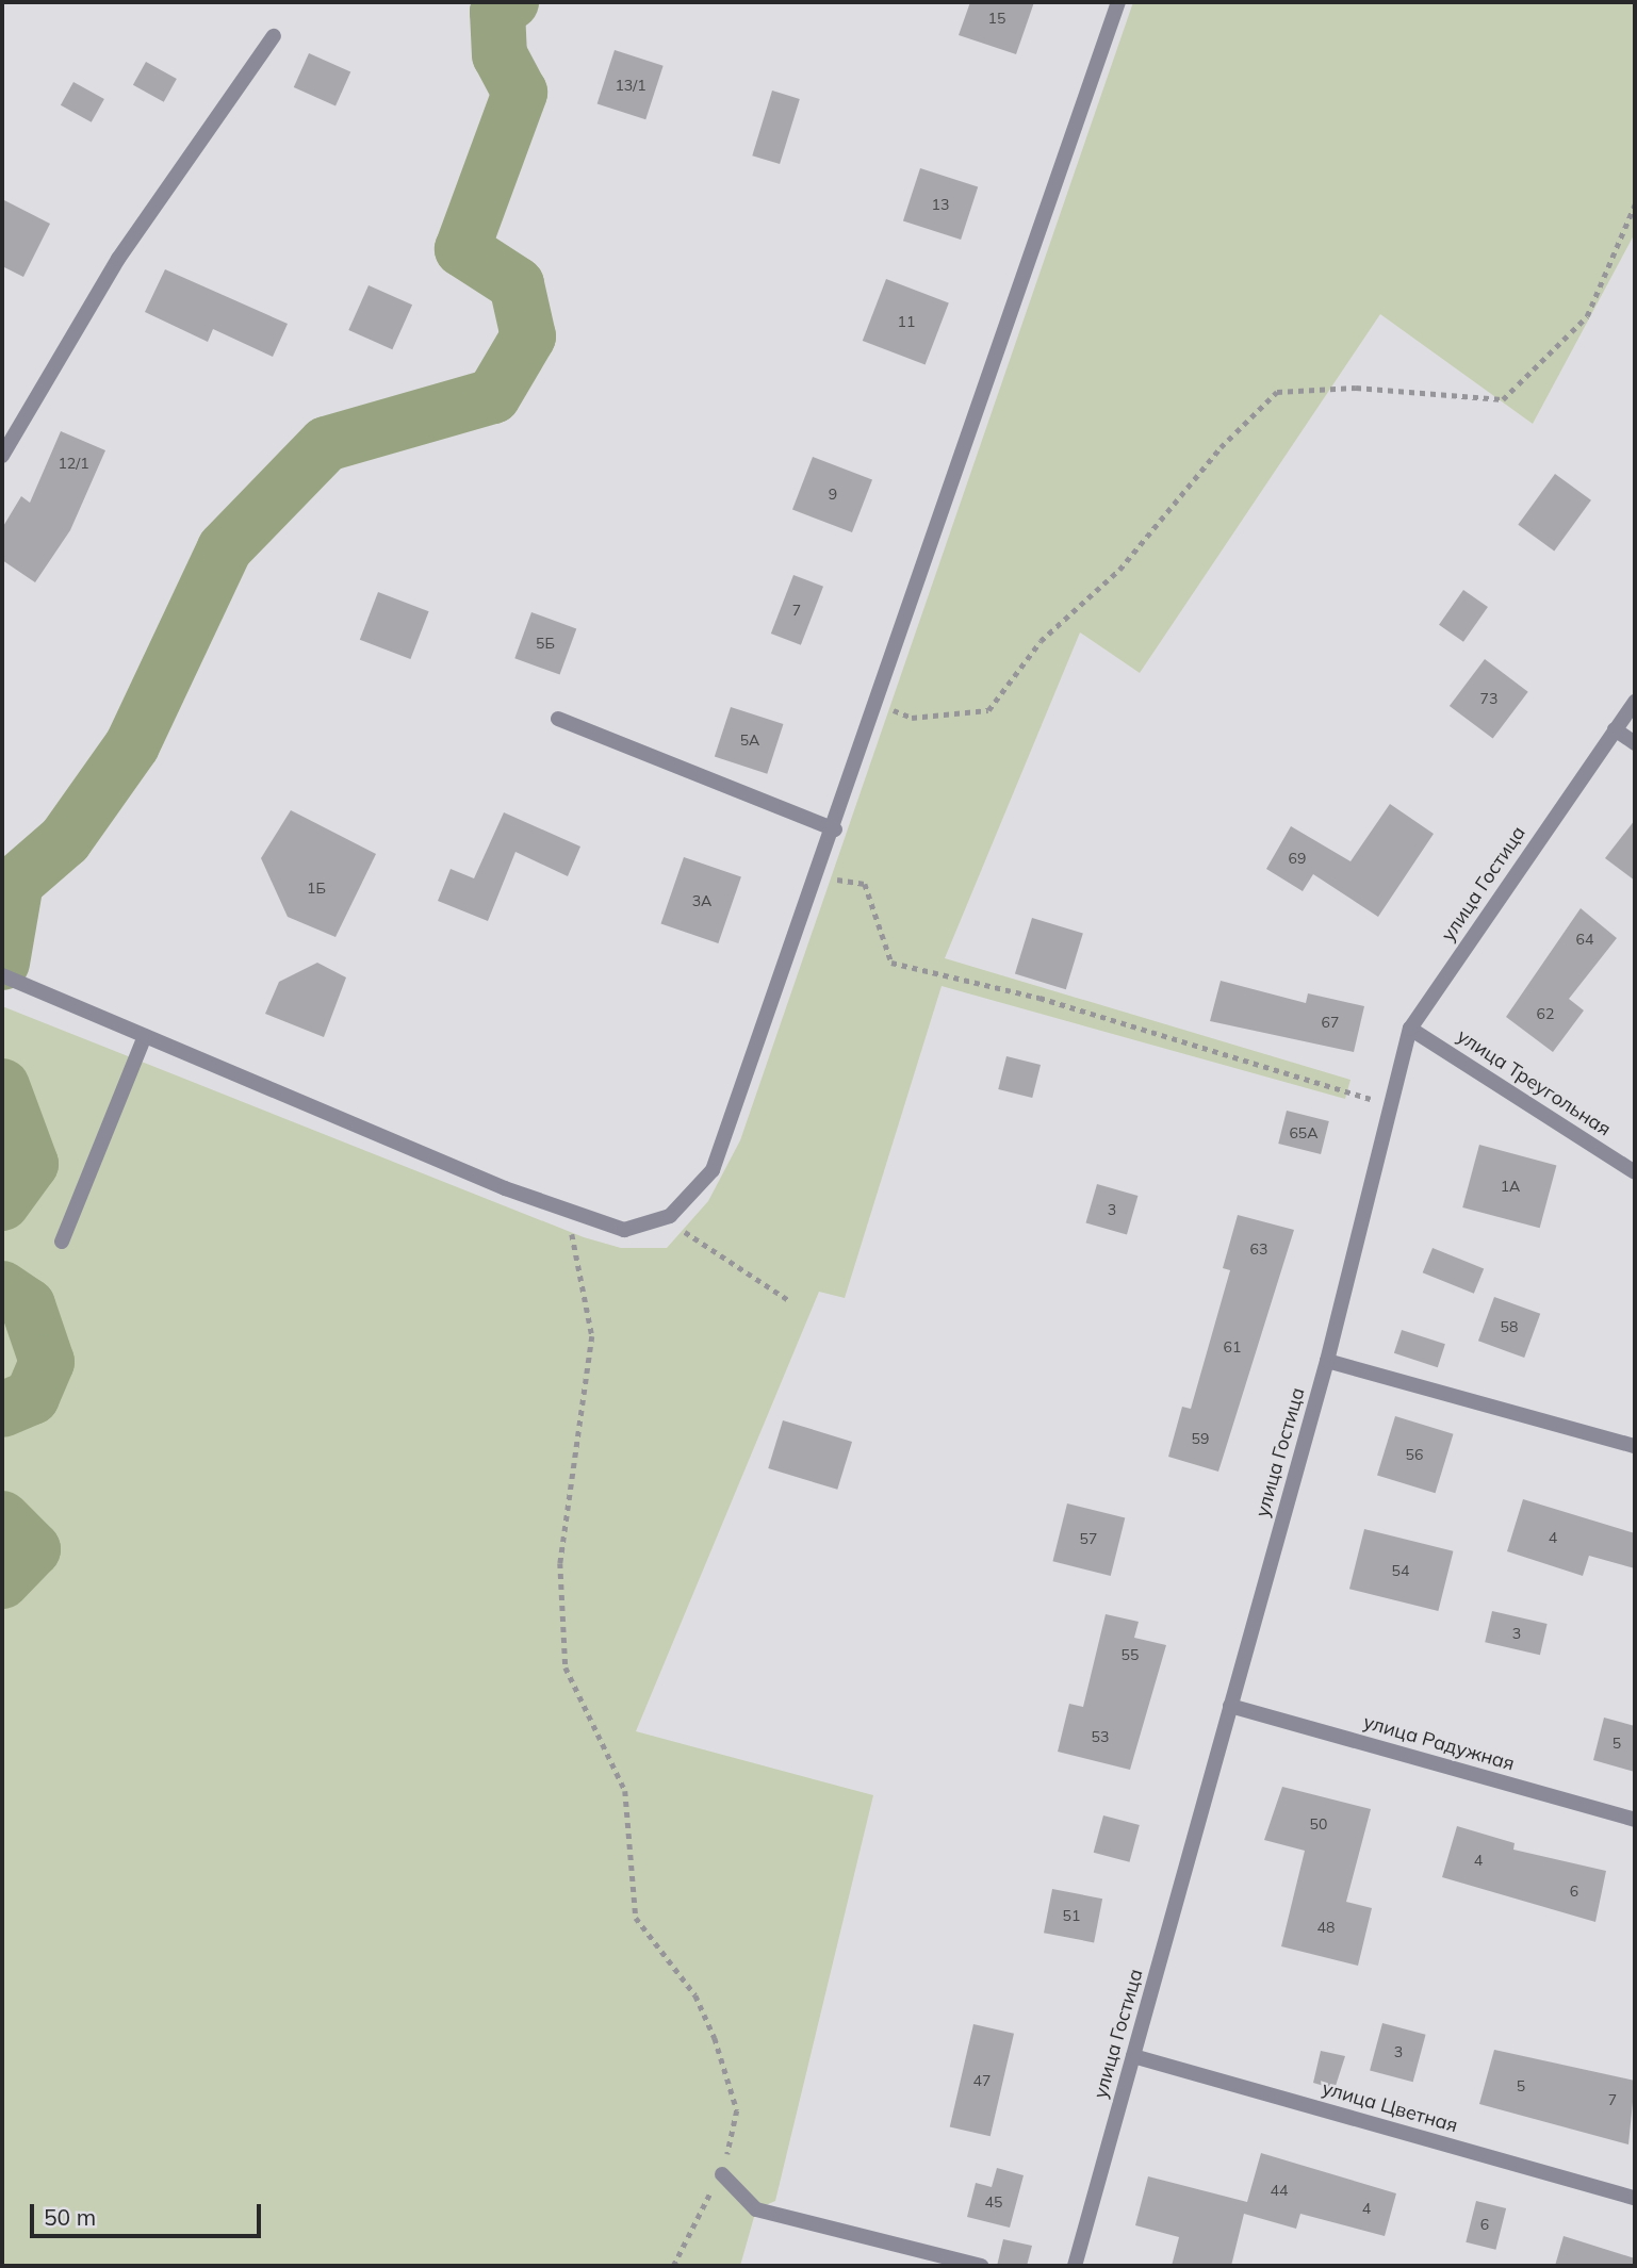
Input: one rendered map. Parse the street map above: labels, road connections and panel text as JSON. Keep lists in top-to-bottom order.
{
  "streets": {
    "street": [
      "улица Гостица",
      "улица Треугольная",
      "улица Радужная",
      "улица Цветная"
    ]
  },
  "crossings": [
    ["улица Гостица", "улица Треугольная"],
    ["улица Гостица", "улица Радужная"],
    ["улица Гостица", "улица Цветная"]
  ],
  "house_numbers": [
    "15",
    "13/1",
    "13",
    "11",
    "12/1",
    "9",
    "7",
    "5Б",
    "73",
    "5А",
    "69",
    "1Б",
    "3А",
    "64",
    "62",
    "67",
    "65А",
    "1А",
    "3",
    "63",
    "58",
    "61",
    "59",
    "56",
    "4",
    "57",
    "54",
    "3",
    "55",
    "53",
    "5",
    "50",
    "4",
    "6",
    "51",
    "48",
    "3",
    "47",
    "5",
    "7",
    "44",
    "45",
    "4",
    "6"
  ],
  "scale_bar": "50 m"
}
